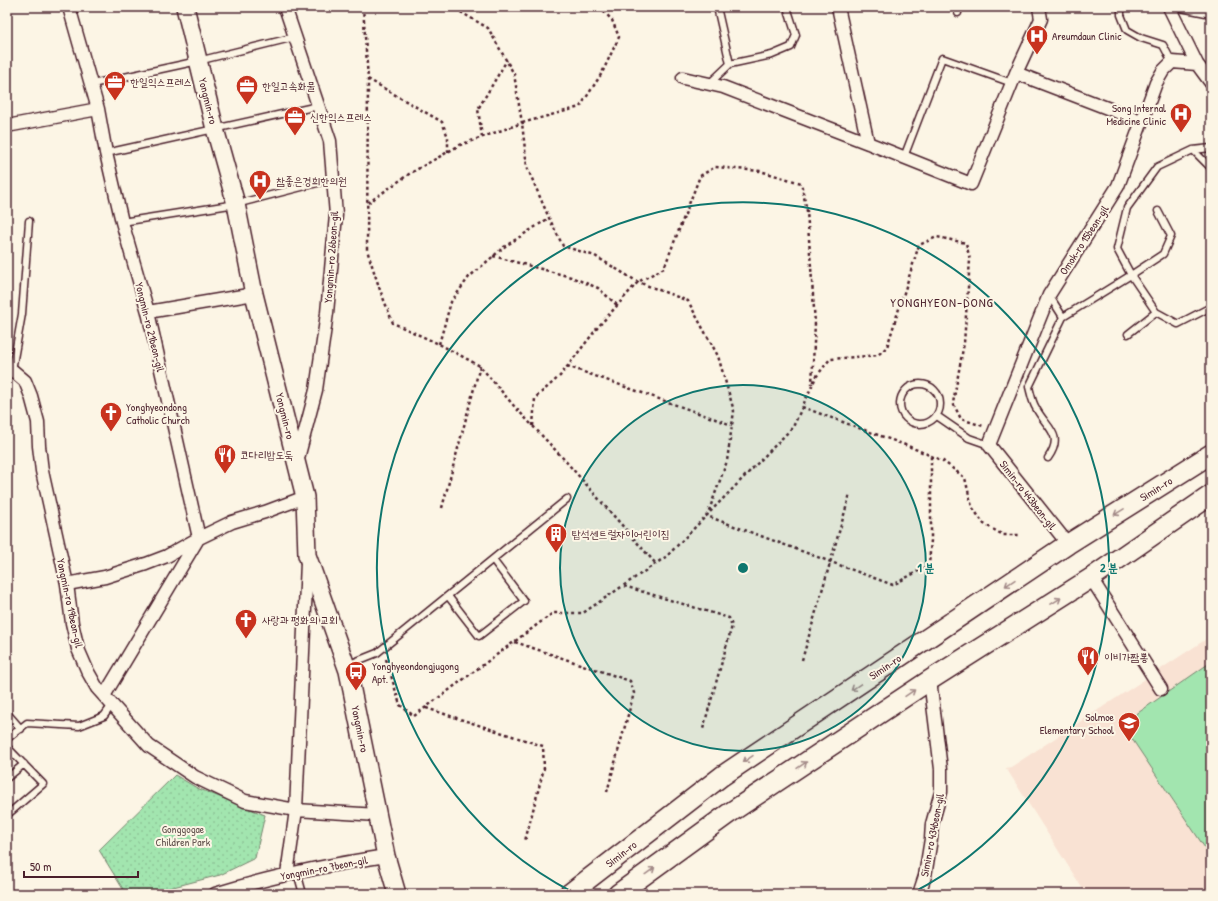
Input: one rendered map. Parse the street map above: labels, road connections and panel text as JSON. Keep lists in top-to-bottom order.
{
  "streets": {
    "main road": ["Simin-ro"],
    "street": [
      "Yongmin-ro",
      "Omok-ro 15beon-gil",
      "Yongmin-ro 26beon-gil",
      "Yongmin-ro 21beon-gil",
      "Simin-ro 443beon-gil",
      "Yongmin-ro 19beon-gil",
      "Simin-ro 434beon-gil",
      "Yongmin-ro 7beon-gil"
    ]
  },
  "crossings": [
    ["Yongmin-ro", "Yongmin-ro 26beon-gil"],
    ["Yongmin-ro", "Yongmin-ro 19beon-gil"],
    ["Yongmin-ro", "Yongmin-ro 7beon-gil"],
    ["Omok-ro 15beon-gil", "Simin-ro 443beon-gil"],
    ["Simin-ro", "Simin-ro 443beon-gil"]
  ],
  "districts": ["YONGHYEON-DONG"],
  "parks": ["Gonggogae Children Park"],
  "places": {
    "hospital": ["Areumdaun Clinic", "Song Internal Medicine Clinic", "참좋은경희한의원"],
    "office": ["한일익스프레스", "한일고속화물", "신한익스프레스"],
    "church": ["Yonghyeondong Catholic Church", "사랑과 평화의 교회"],
    "restaurant": ["코다리밥도둑", "이비가짬뽕"],
    "building": ["탑석센트럴자이어린이집"],
    "bus stop": ["Yonghyeondongjugong Apt."],
    "school or university": ["Solmoe Elementary School"]
  },
  "scale_bar": "50 m",
  "rings": ["1 분", "2 분"]
}
